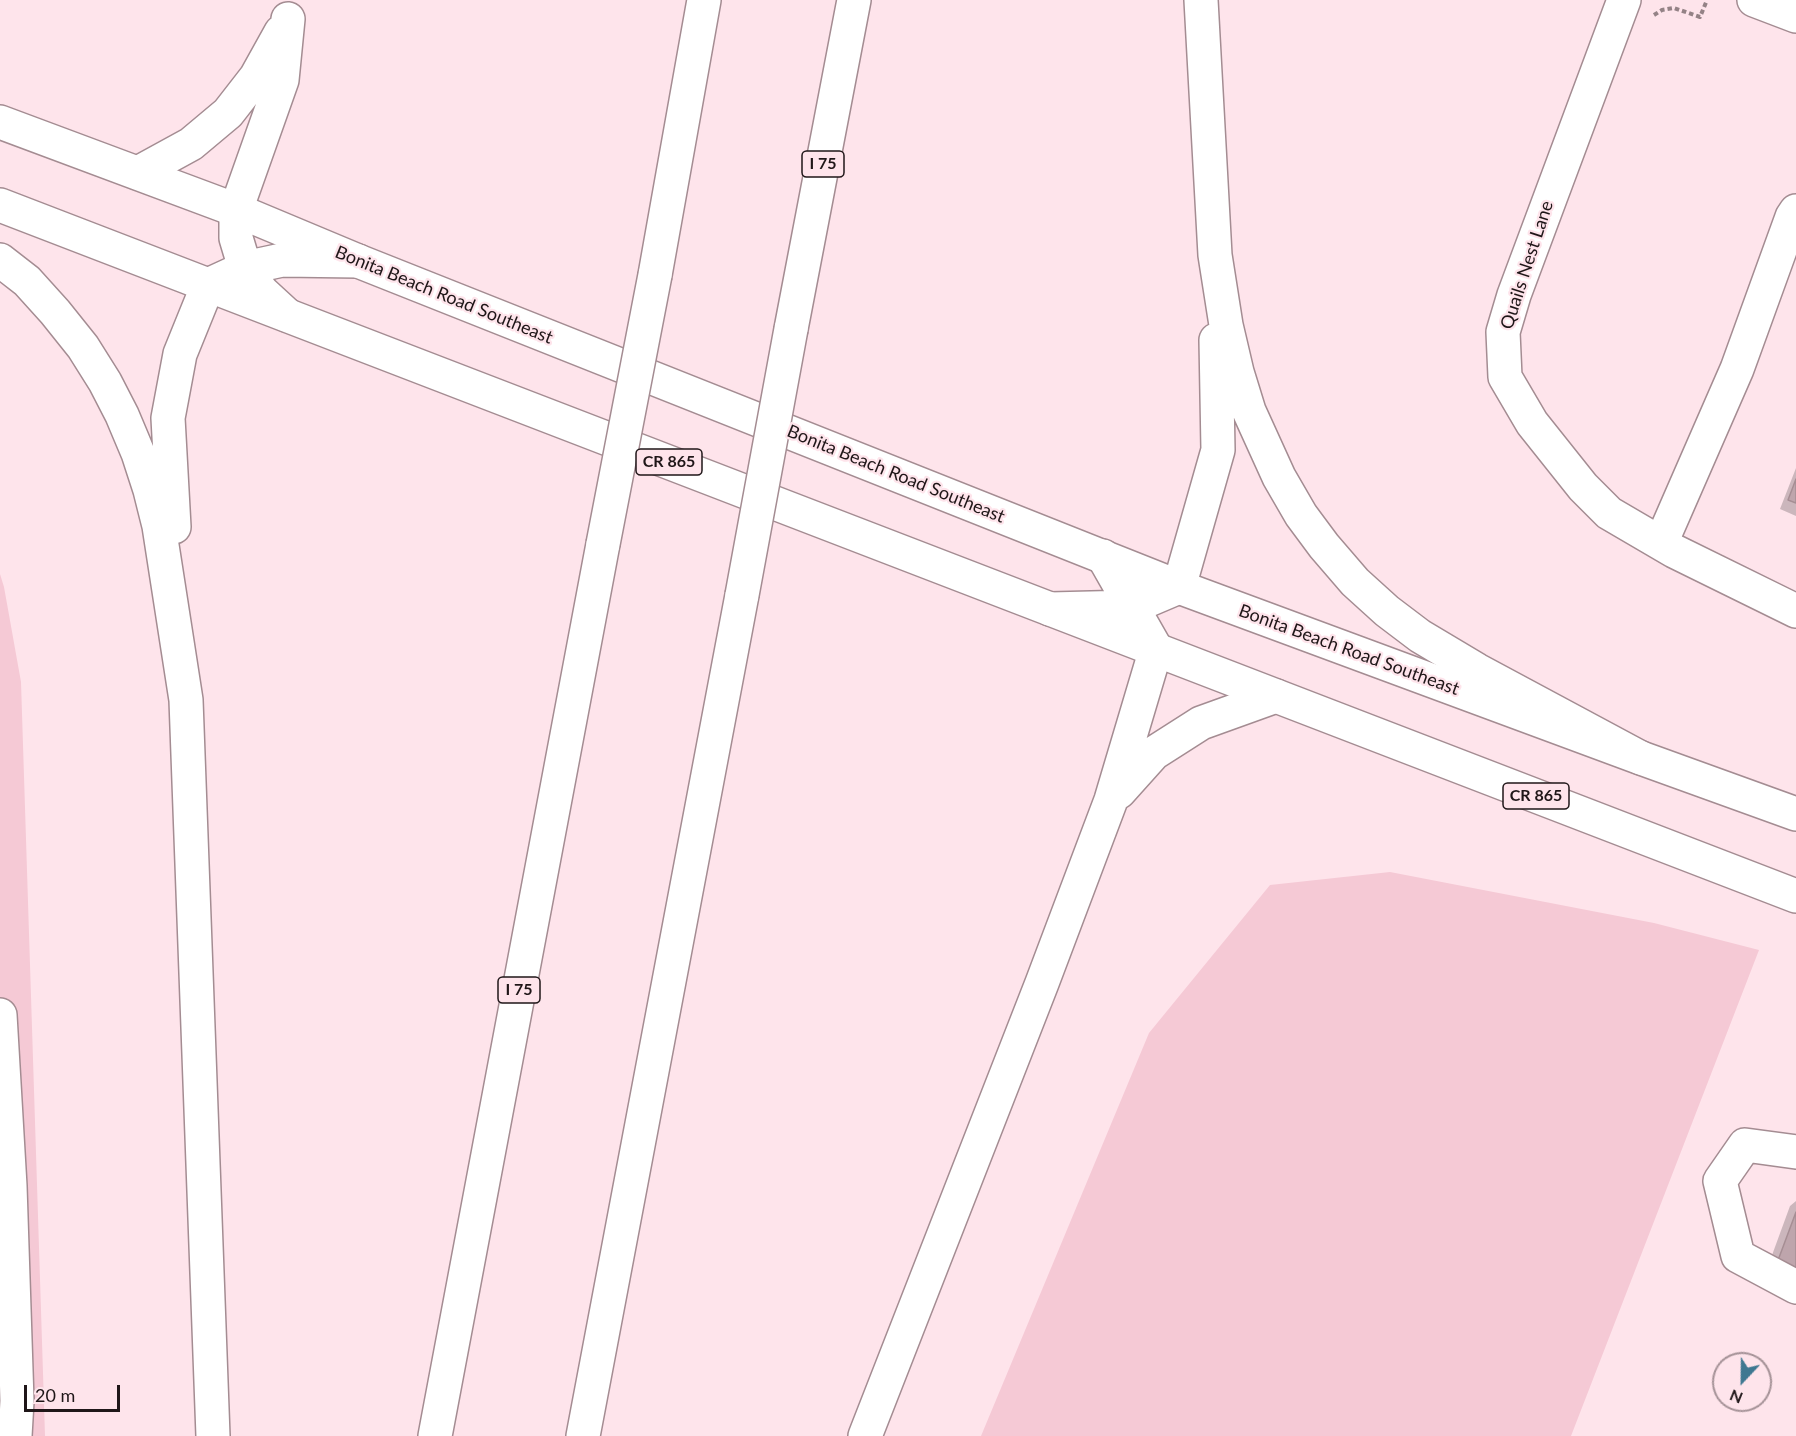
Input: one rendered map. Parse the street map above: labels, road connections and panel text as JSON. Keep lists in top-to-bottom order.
{
  "streets": {
    "main road": [
      "I 75",
      "Quails Nest Lane",
      "Bonita Beach Road Southeast",
      "CR 865"
    ]
  },
  "scale_bar": "20 m",
  "north": "bottom"
}
